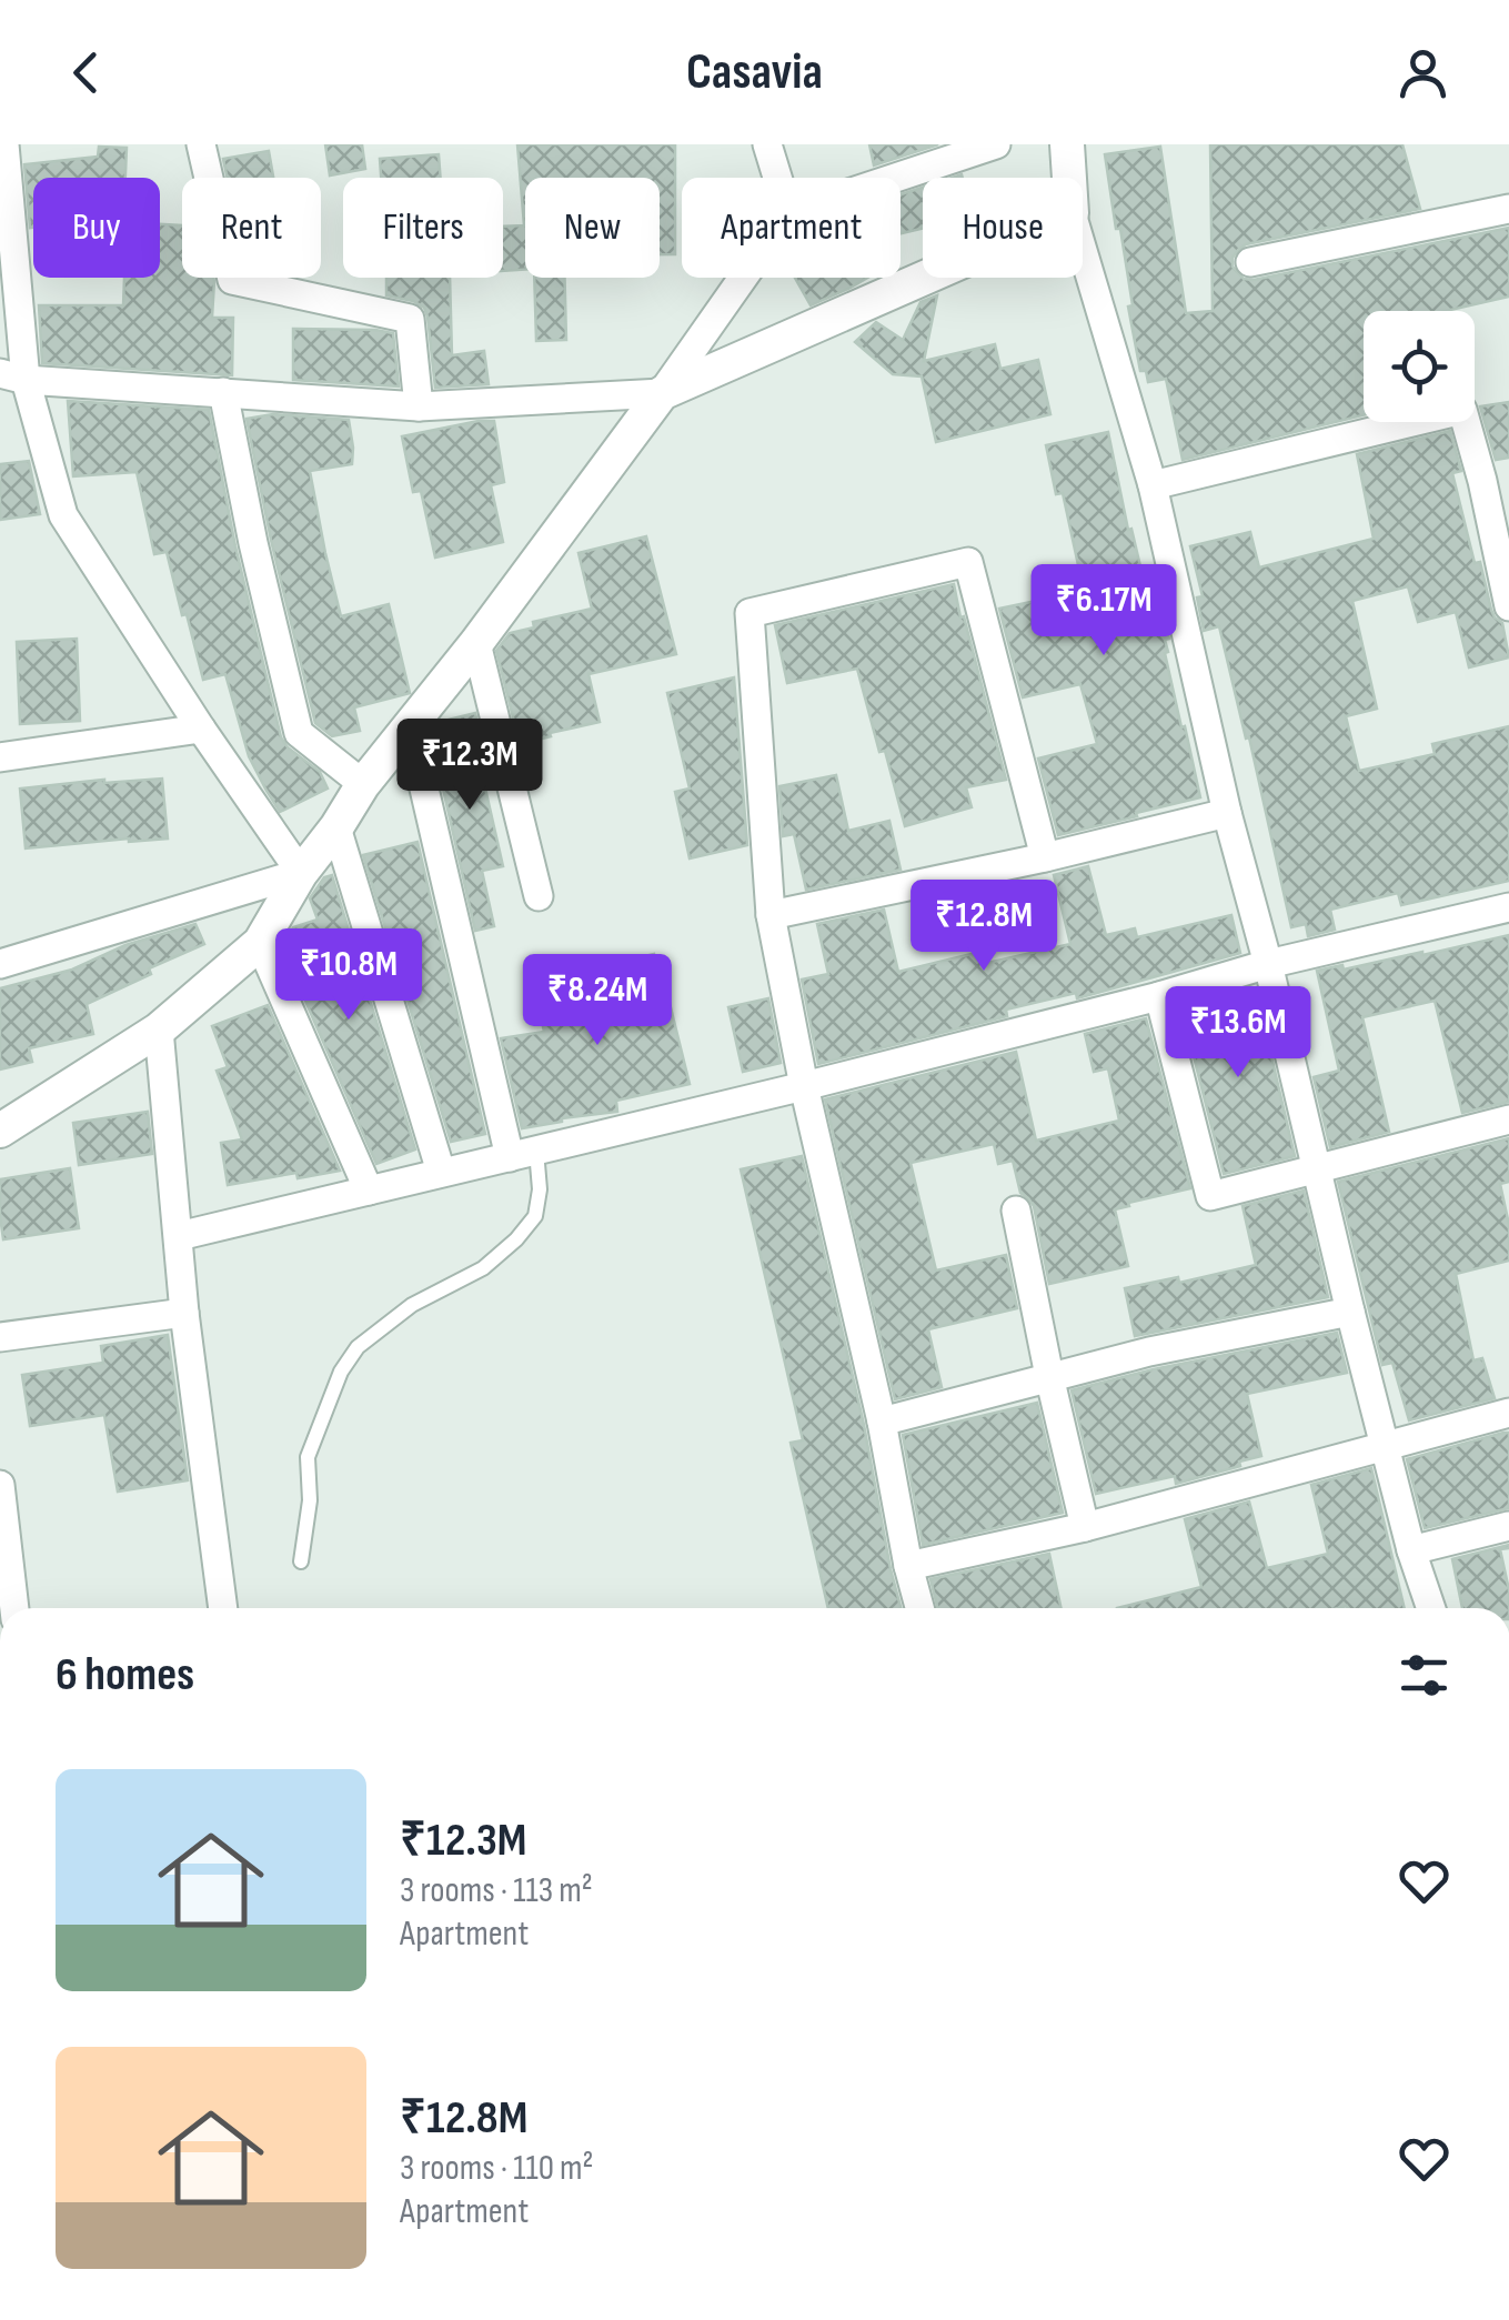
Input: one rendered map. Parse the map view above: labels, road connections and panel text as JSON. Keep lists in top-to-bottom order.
{
  "page": {
    "header": "Casavia",
    "chip": [
      "Buy",
      "Rent",
      "Filters",
      "New",
      "Apartment",
      "House"
    ],
    "price": [
      "₹6.17M",
      "₹12.3M",
      "₹12.8M",
      "₹10.8M",
      "₹8.24M",
      "₹13.6M"
    ],
    "heading": "6 homes",
    "list": [
      {
        "name": "₹12.3M",
        "note": "3 rooms · 113 m² · Apartment"
      },
      {
        "name": "₹12.8M",
        "note": "3 rooms · 110 m² · Apartment"
      }
    ]
  }
}
